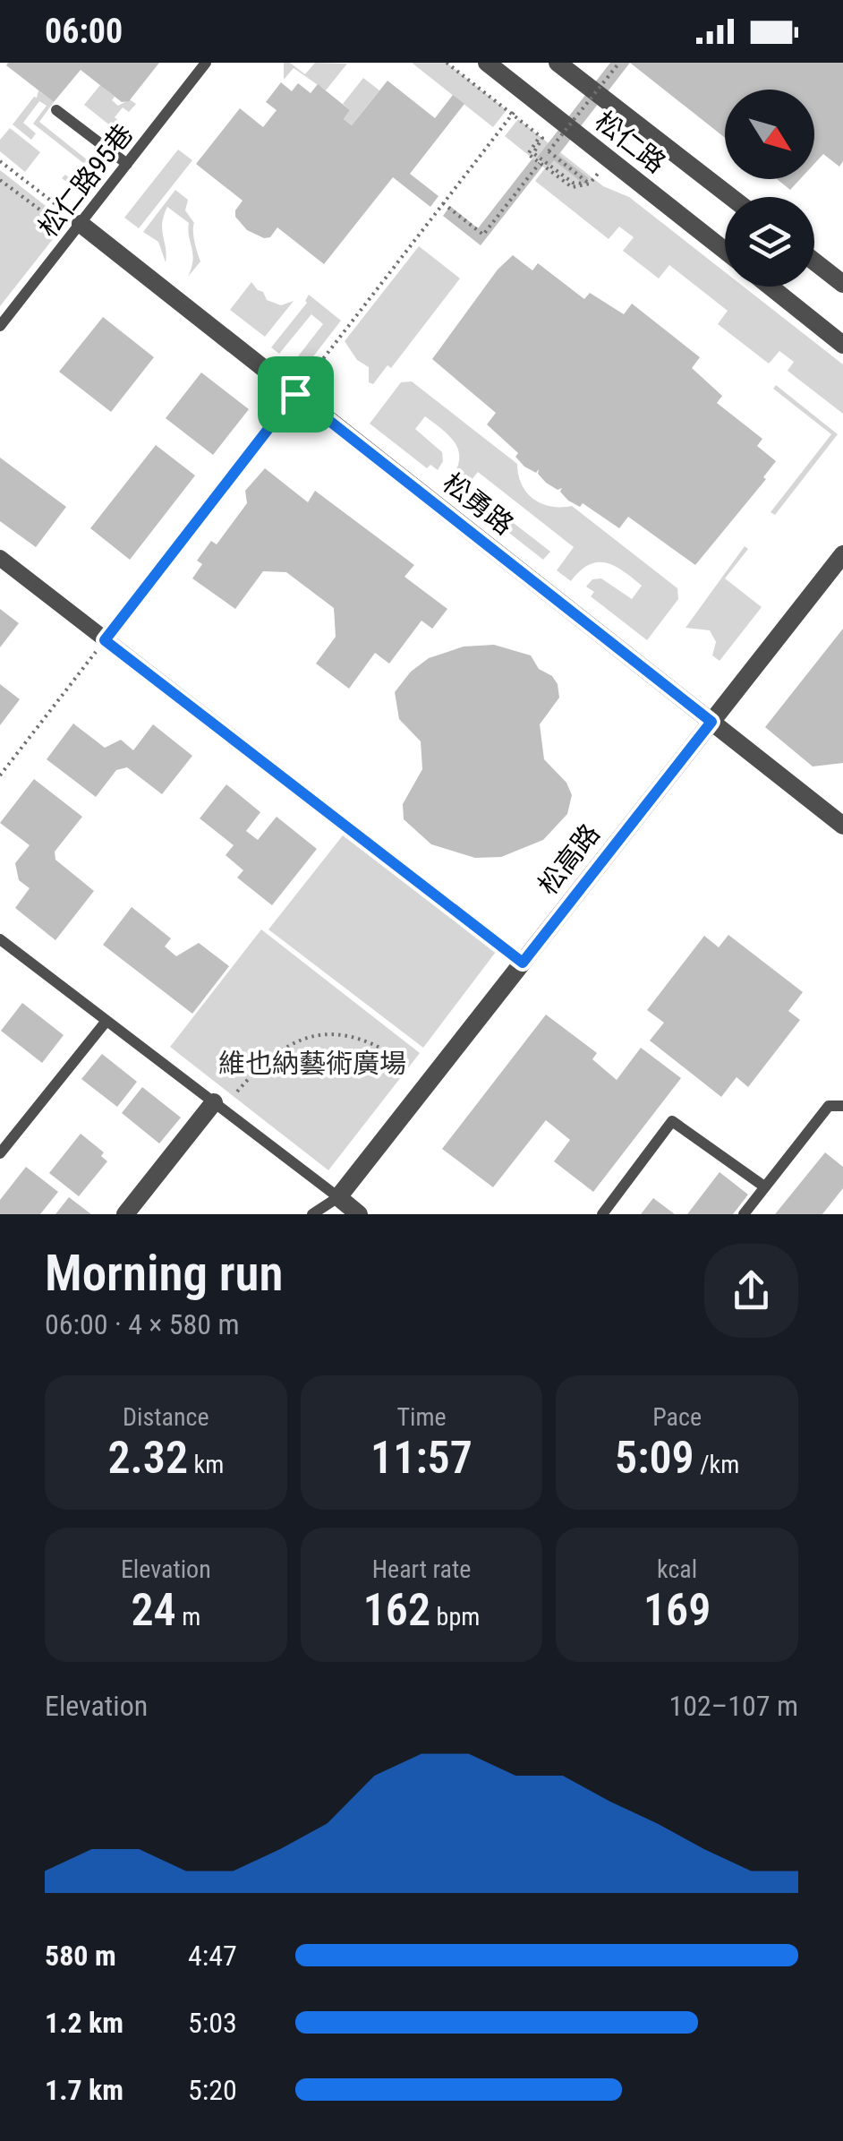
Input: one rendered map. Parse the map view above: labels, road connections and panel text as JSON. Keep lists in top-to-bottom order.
{
  "streets": {
    "street": ["松仁路", "松勇路", "松高路"],
    "lane": ["松仁路95巷"]
  },
  "crossings": [
    ["松仁路95巷", "松勇路"],
    ["松勇路", "松高路"]
  ],
  "parks": ["維也納藝術廣場"],
  "north": "bottom right",
  "page": {
    "status": "06:00",
    "heading": ["Morning run", "06:00 · 4 × 580 m"],
    "stats": [
      ["Distance", "2.32 km"],
      ["Time", "11:57"],
      ["Pace", "5:09 /km"],
      ["Elevation", "24 m"],
      ["Heart rate", "162 bpm"],
      ["kcal", "169"]
    ],
    "chart": ["Elevation", "102–107 m"],
    "list": [
      {
        "name": "580 m",
        "note": "4:47"
      },
      {
        "name": "1.2 km",
        "note": "5:03"
      },
      {
        "name": "1.7 km",
        "note": "5:20"
      }
    ]
  }
}
